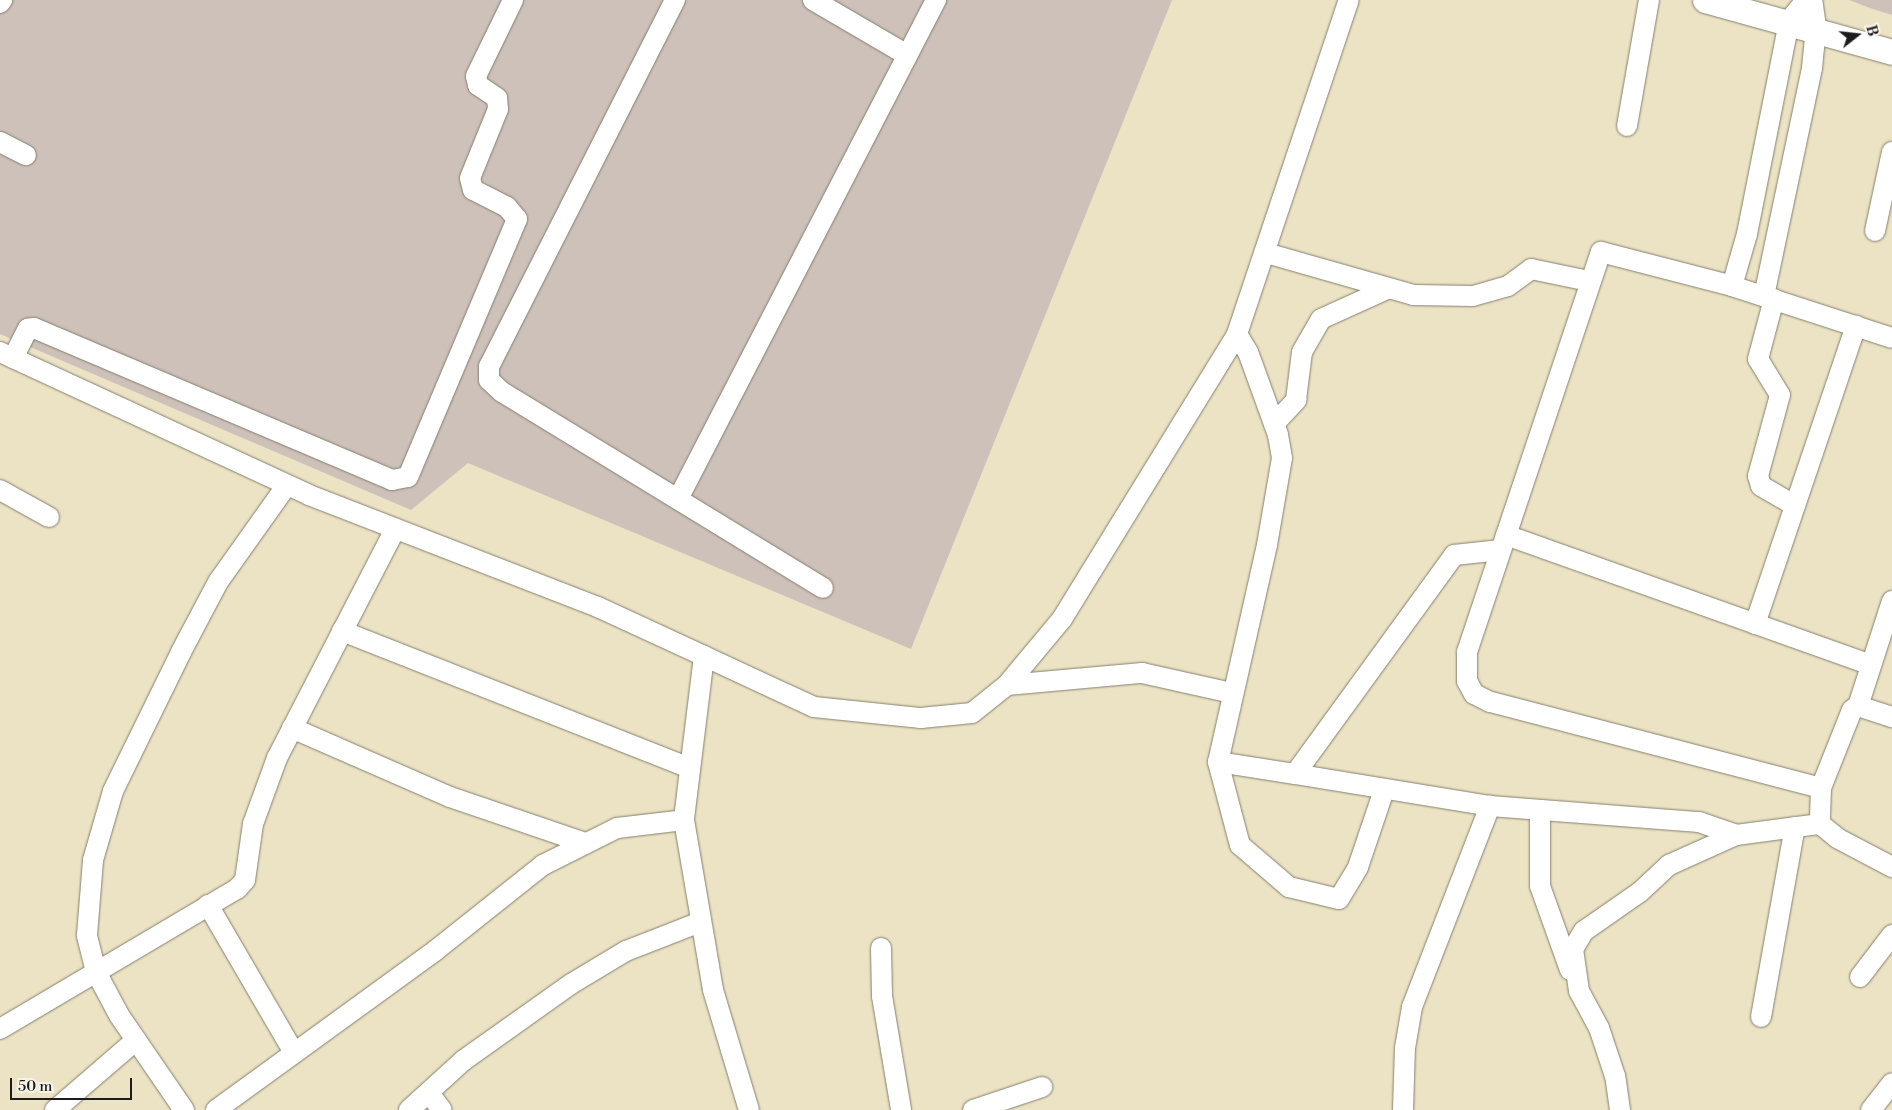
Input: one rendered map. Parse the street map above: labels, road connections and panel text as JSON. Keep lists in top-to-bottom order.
{
  "scale_bar": "50 m",
  "north": "right"
}
